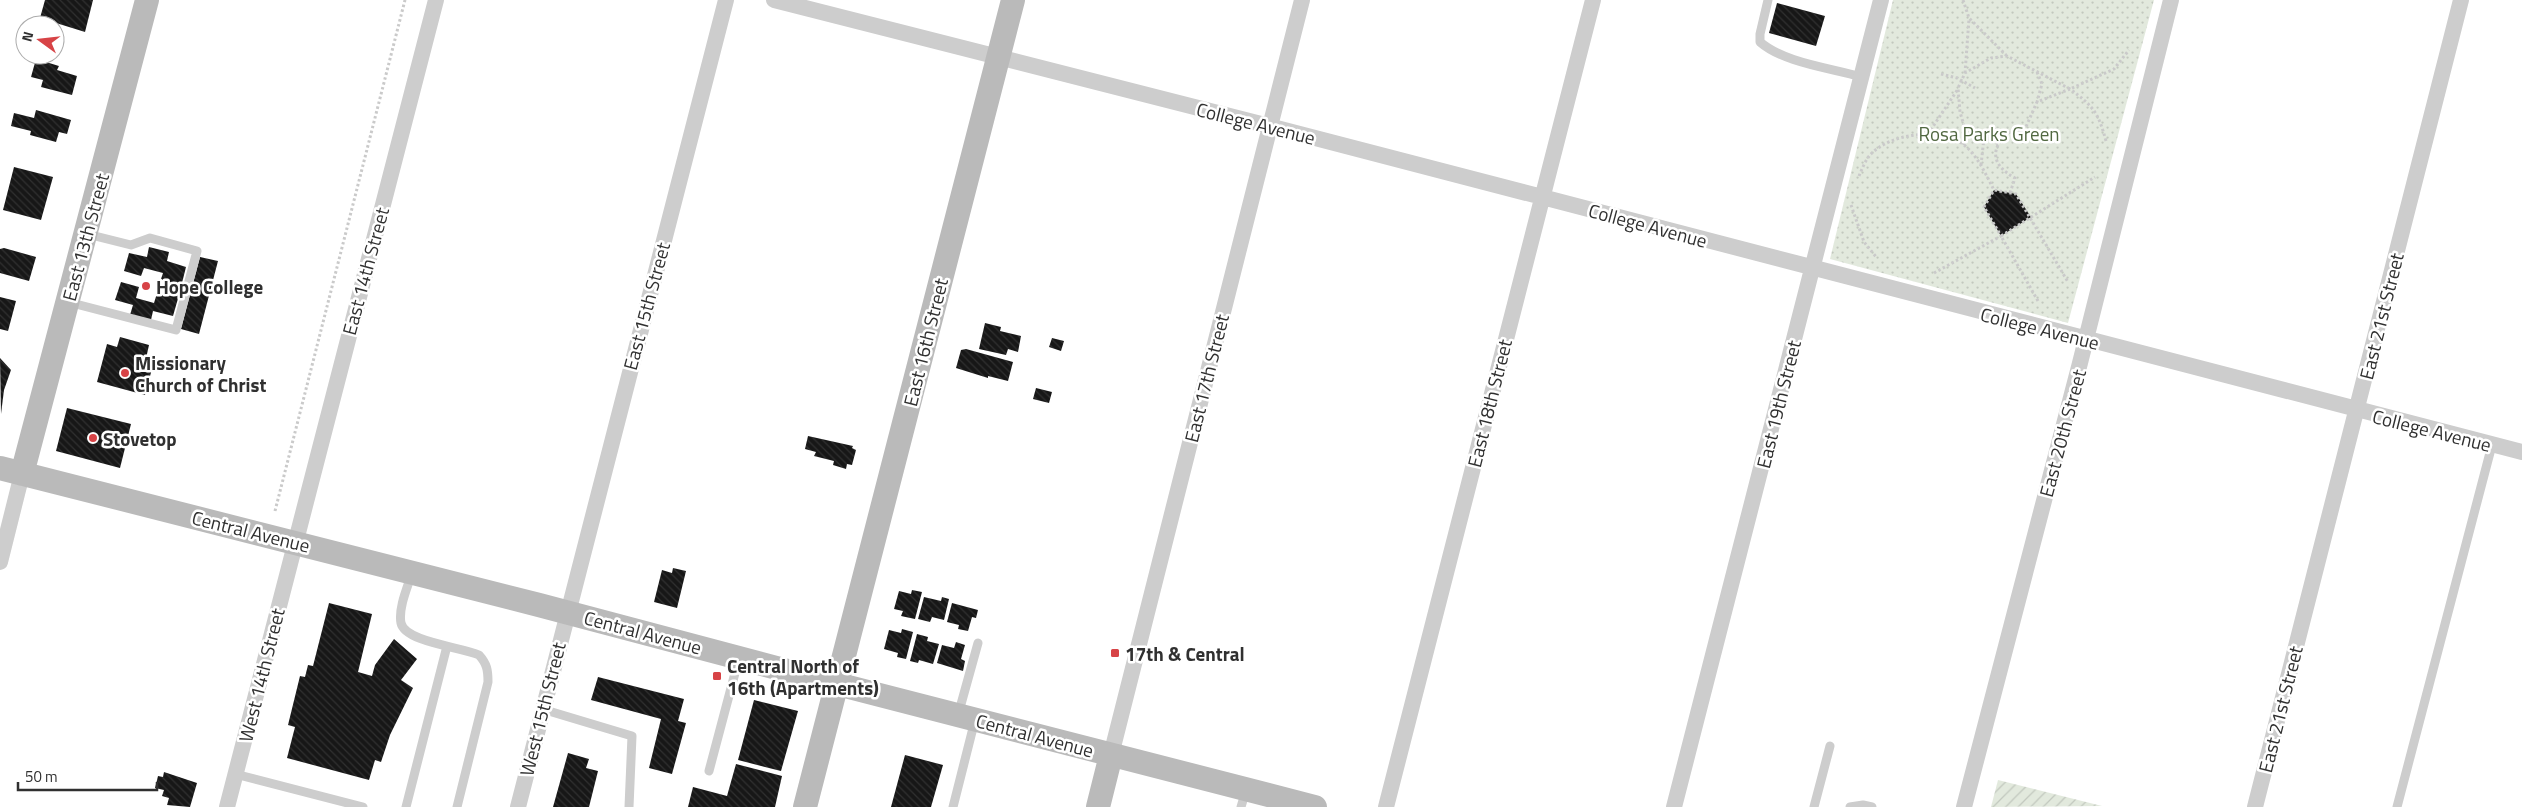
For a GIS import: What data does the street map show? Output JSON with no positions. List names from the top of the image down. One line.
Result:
{"streets":{"street":["College Avenue","East 13th Street","East 14th Street","East 15th Street","East 21st Street","East 16th Street","East 17th Street","East 18th Street","East 19th Street","East 20th Street","Central Avenue","West 14th Street","West 15th Street"]},"crossings":[["College Avenue","East 21st Street"],["College Avenue","East 16th Street"],["College Avenue","East 17th Street"],["College Avenue","East 18th Street"],["College Avenue","East 19th Street"],["College Avenue","East 20th Street"],["East 13th Street","Central Avenue"],["East 14th Street","Central Avenue"],["East 14th Street","West 14th Street"],["East 15th Street","Central Avenue"],["East 15th Street","West 15th Street"],["East 16th Street","Central Avenue"],["East 17th Street","Central Avenue"],["Central Avenue","West 14th Street"],["Central Avenue","West 15th Street"]],"parks":["Rosa Parks Green"],"places":{"other":["Hope College","Missionary Church of Christ","Stovetop"],"transit":["17th & Central","Central North of 16th (Apartments)"]},"scale_bar":"50 m","north":"left"}
